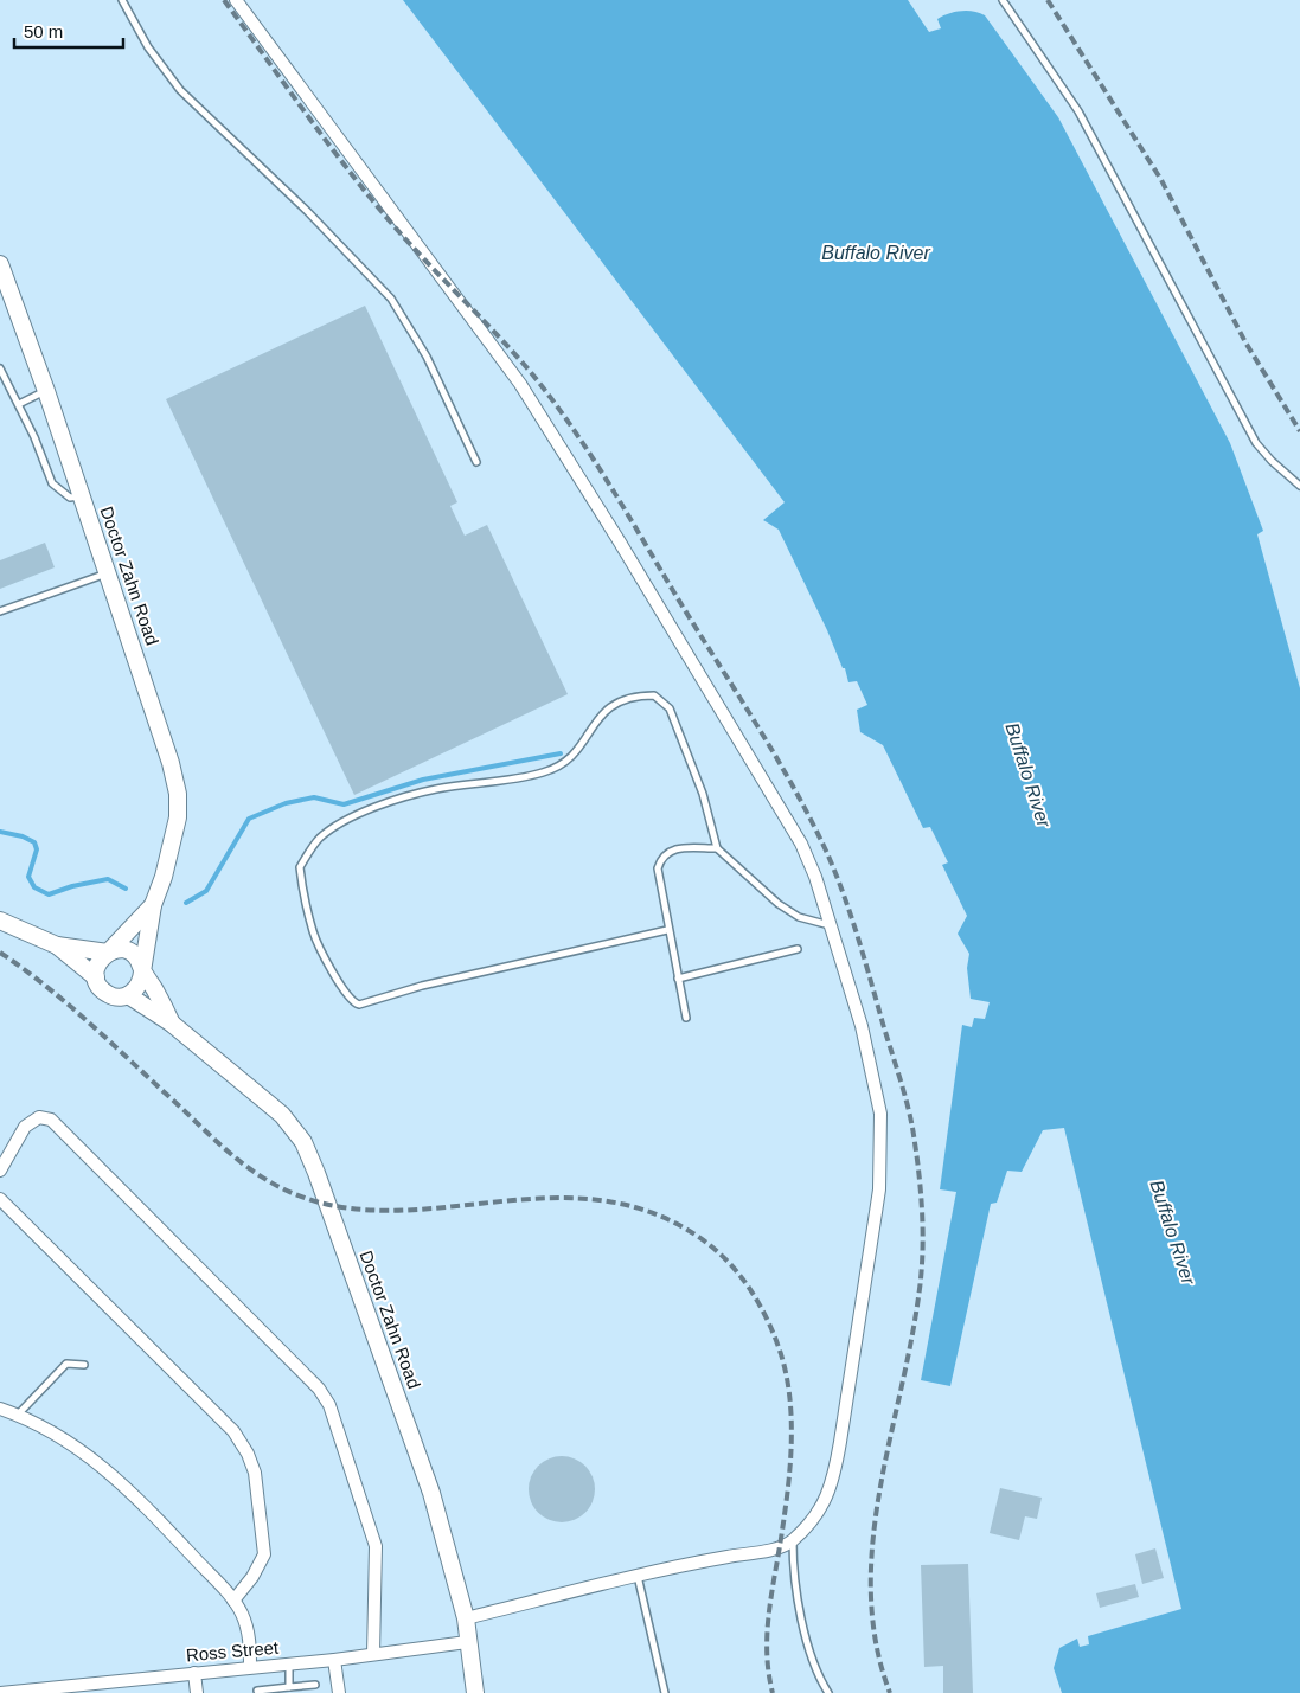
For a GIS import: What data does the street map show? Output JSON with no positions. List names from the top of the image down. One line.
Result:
{"streets":{"street":["Doctor Zahn Road","Ross Street"]},"crossings":[["Doctor Zahn Road","Ross Street"]],"water":["Buffalo River"],"scale_bar":"50 m"}
